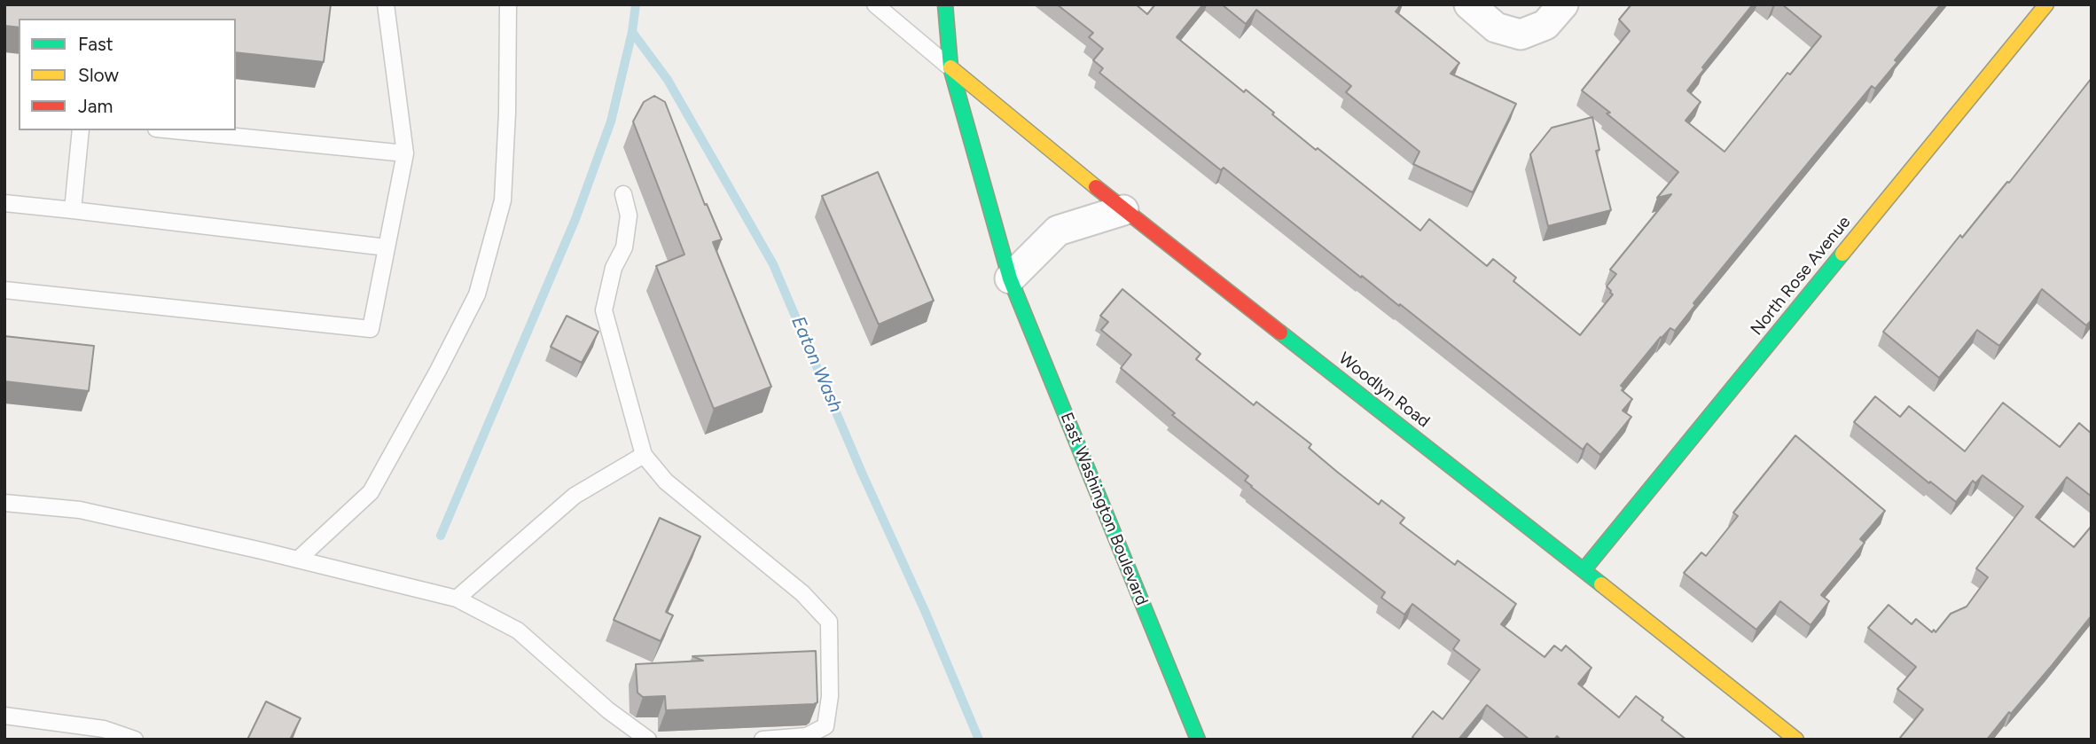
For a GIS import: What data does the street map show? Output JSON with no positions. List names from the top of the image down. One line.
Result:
{"streets":{"street":["North Rose Avenue","Woodlyn Road","East Washington Boulevard"]},"crossings":[["North Rose Avenue","Woodlyn Road"],["Woodlyn Road","East Washington Boulevard"]],"water":["Eaton Wash"],"legend":["Fast","Slow","Jam"]}
